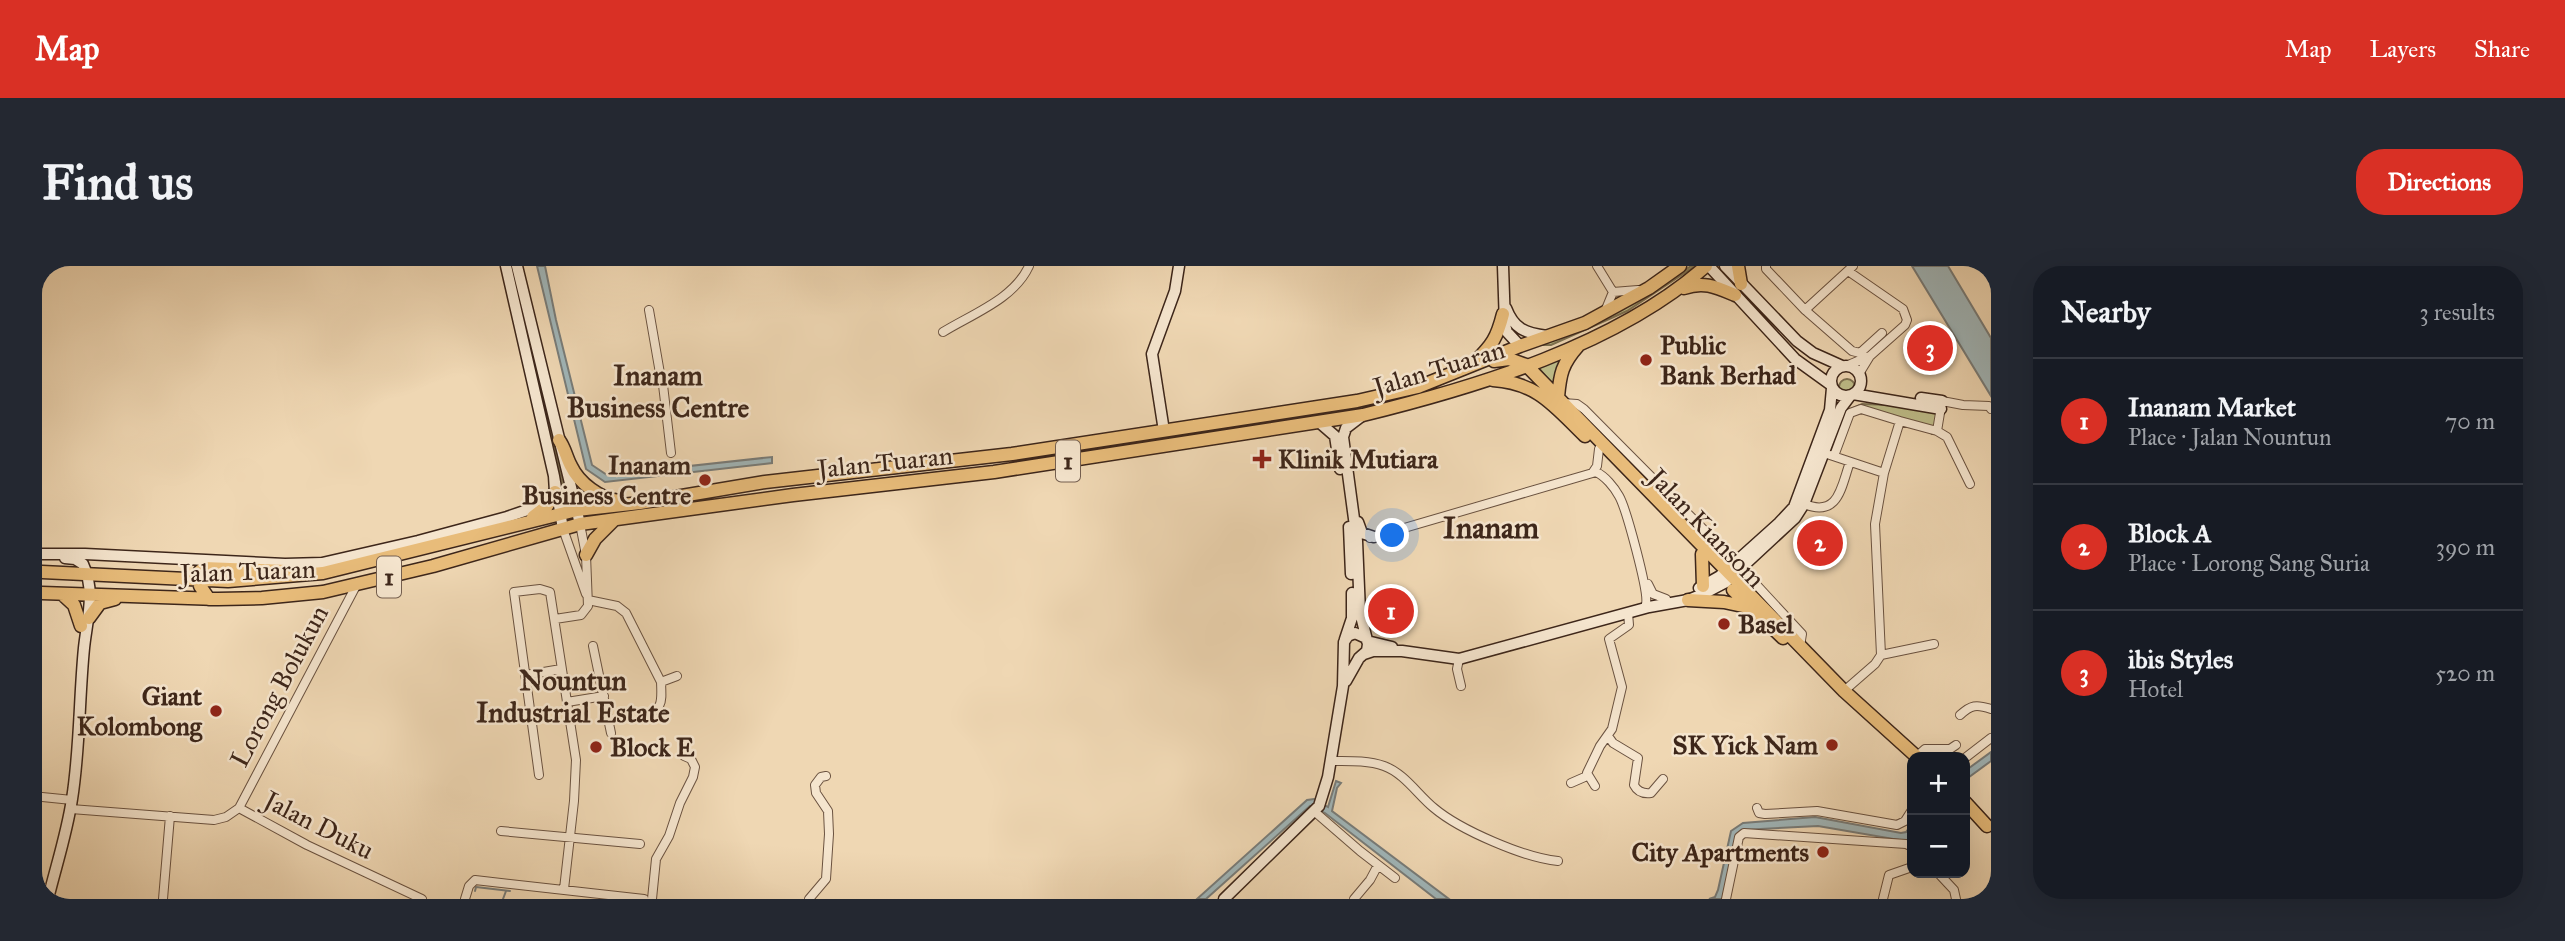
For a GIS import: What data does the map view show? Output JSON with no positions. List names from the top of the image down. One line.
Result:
{"streets":{"main road":["Jalan Tuaran","1","Jalan Kiansom"],"street":["Lorong Bolukun","Jalan Duku"]},"crossings":[["Jalan Tuaran","Jalan Kiansom"],["Jalan Tuaran","Lorong Bolukun"],["Lorong Bolukun","Jalan Duku"]],"districts":["Inanam Business Centre","Inanam","Nountun Industrial Estate"],"places":{"other":["Public Bank Berhad","Inanam Business Centre","Basel","Giant Kolombong","SK Yick Nam","Block E","City Apartments"],"health":["Klinik Mutiara"]},"page":{"header":"Map","nav":["Map","Layers","Share"],"buttons":"Directions","title":"Find us","heading":["Nearby","3 results"],"pins":["3","2","1"],"list":[{"mark":"1","name":"Inanam Market","note":"Place · Jalan Nountun","value":"70 m"},{"mark":"2","name":"Block A","note":"Place · Lorong Sang Suria","value":"390 m"},{"mark":"3","name":"ibis Styles","note":"Hotel","value":"520 m"}],"map_buttons":["+","−"]}}
